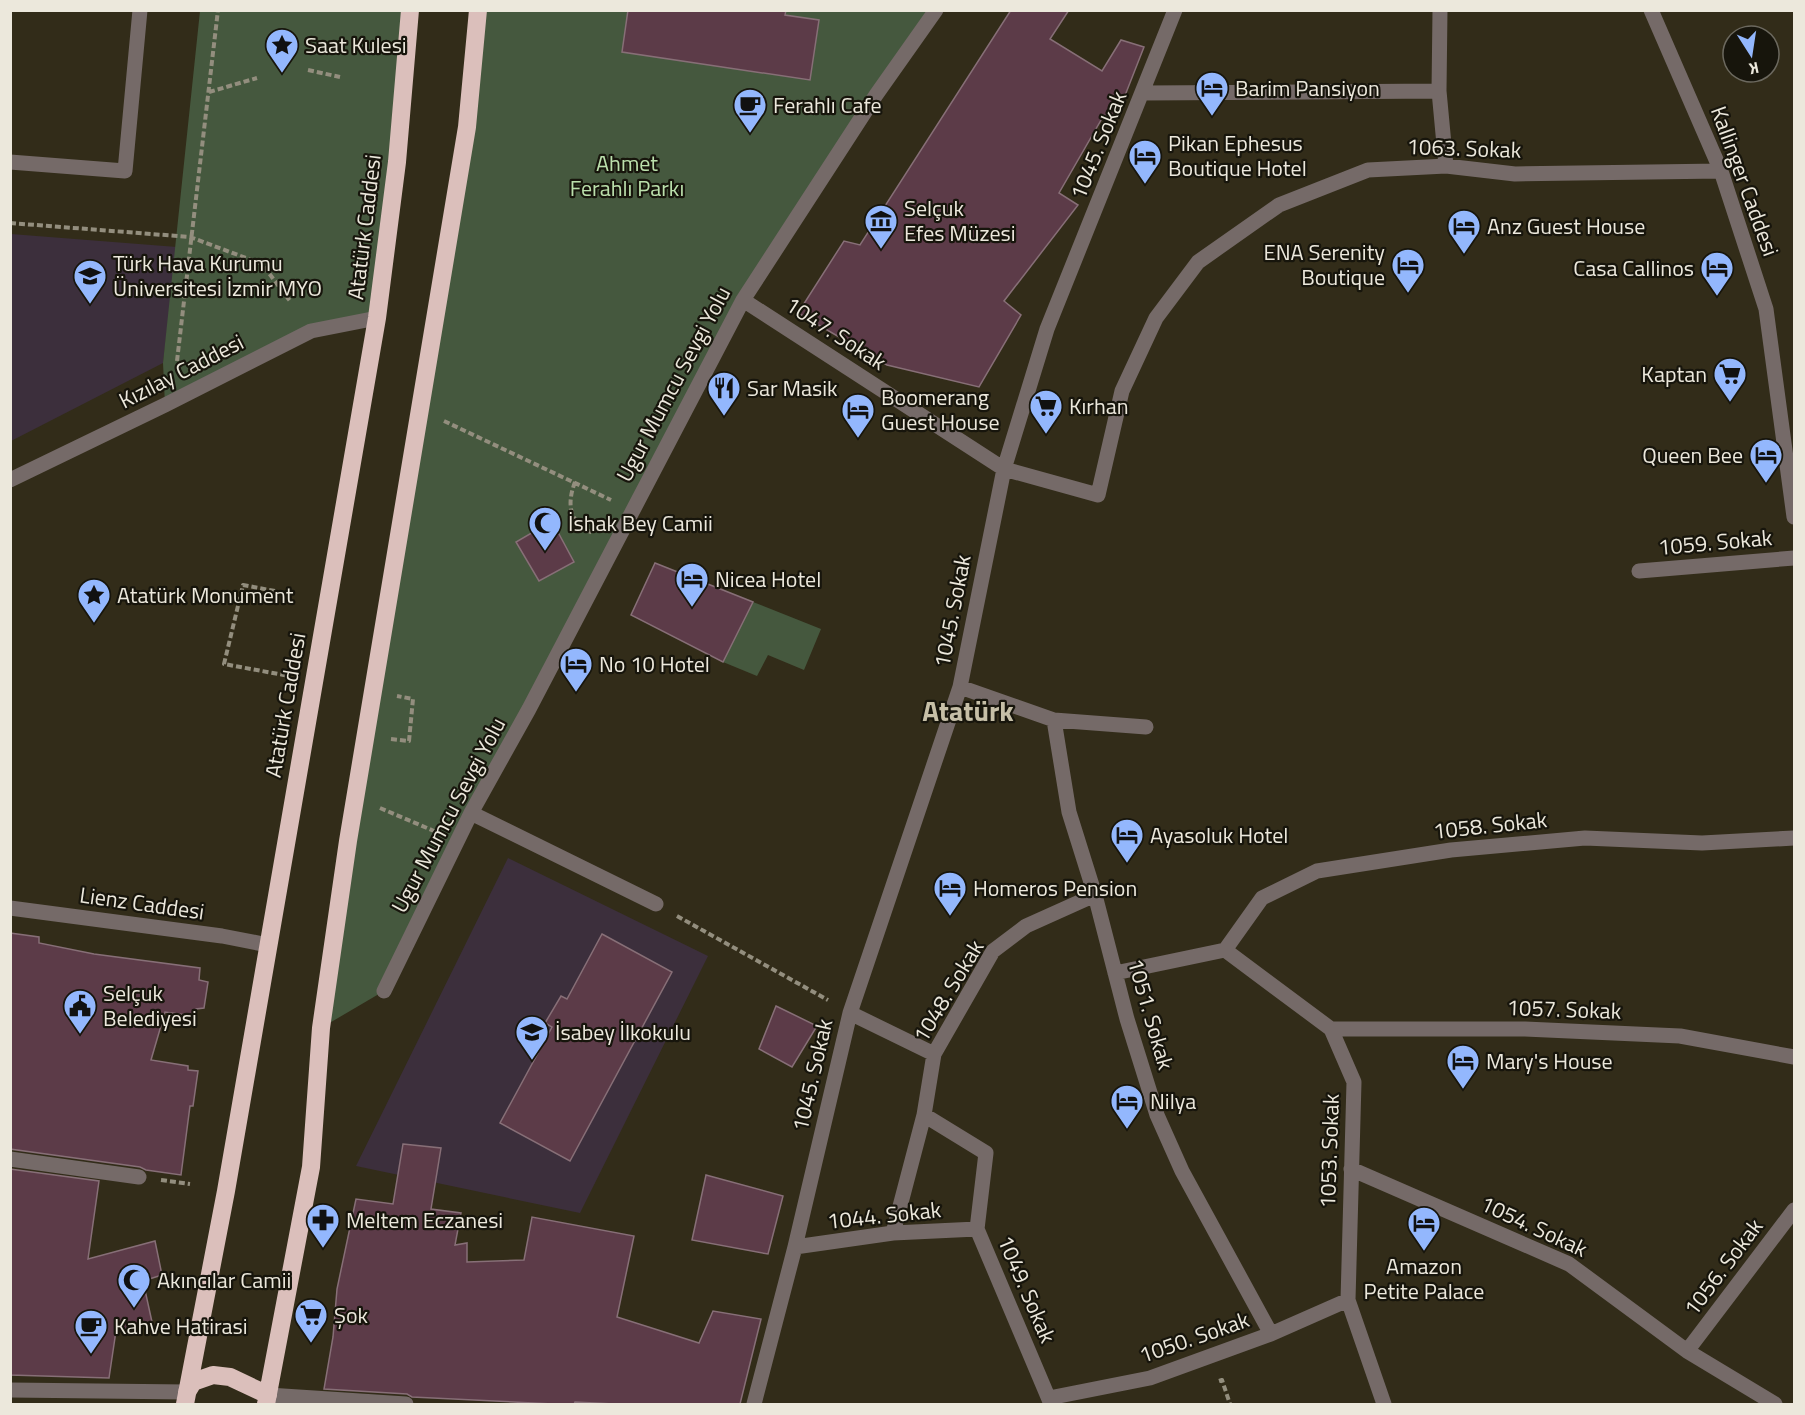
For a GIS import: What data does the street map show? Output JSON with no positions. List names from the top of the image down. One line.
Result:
{"streets":{"highway":["Atatürk Caddesi"],"street":["1045. Sokak","1063. Sokak","Kallinger Caddesi","1047. Sokak","Kızılay Caddesi","Ugur Mumcu Sevgi Yolu","1059. Sokak","1058. Sokak","Lienz Caddesi","1048. Sokak","1057. Sokak","1051. Sokak","1053. Sokak","1044. Sokak","1054. Sokak","1056. Sokak","1049. Sokak","1050. Sokak"]},"crossings":[["1045. Sokak","1047. Sokak"],["1045. Sokak","1044. Sokak"],["1063. Sokak","Kallinger Caddesi"],["1063. Sokak","1047. Sokak"],["Atatürk Caddesi","Kızılay Caddesi"],["Atatürk Caddesi","Lienz Caddesi"],["1047. Sokak","Ugur Mumcu Sevgi Yolu"],["1058. Sokak","1053. Sokak"],["1048. Sokak","1051. Sokak"],["1048. Sokak","1044. Sokak"],["1048. Sokak","1049. Sokak"],["1057. Sokak","1053. Sokak"],["1051. Sokak","1050. Sokak"],["1053. Sokak","1054. Sokak"],["1053. Sokak","1050. Sokak"],["1044. Sokak","1049. Sokak"],["1054. Sokak","1056. Sokak"],["1049. Sokak","1050. Sokak"]],"districts":["Atatürk"],"parks":["Ahmet Ferahlı Parkı"],"places":{"place":["Saat Kulesi","Atatürk Monument"],"hotel":["Barim Pansiyon","Pikan Ephesus Boutique Hotel","Anz Guest House","ENA Serenity Boutique","Casa Callinos","Boomerang Guest House","Queen Bee","Nicea Hotel","No 10 Hotel","Ayasoluk Hotel","Homeros Pension","Mary's House","Nilya","Amazon Petite Palace"],"cafe":["Ferahlı Cafe","Kahve Hatirasi"],"museum":["Selçuk Efes Müzesi"],"school or university":["Türk Hava Kurumu Üniversitesi İzmir MYO","İsabey İlkokulu"],"supermarket":["Kaptan","Kırhan","Şok"],"restaurant":["Sar Masik"],"mosque":["İshak Bey Camii","Akıncılar Camii"],"public building":["Selçuk Belediyesi"],"pharmacy":["Meltem Eczanesi"]},"north":"bottom"}
